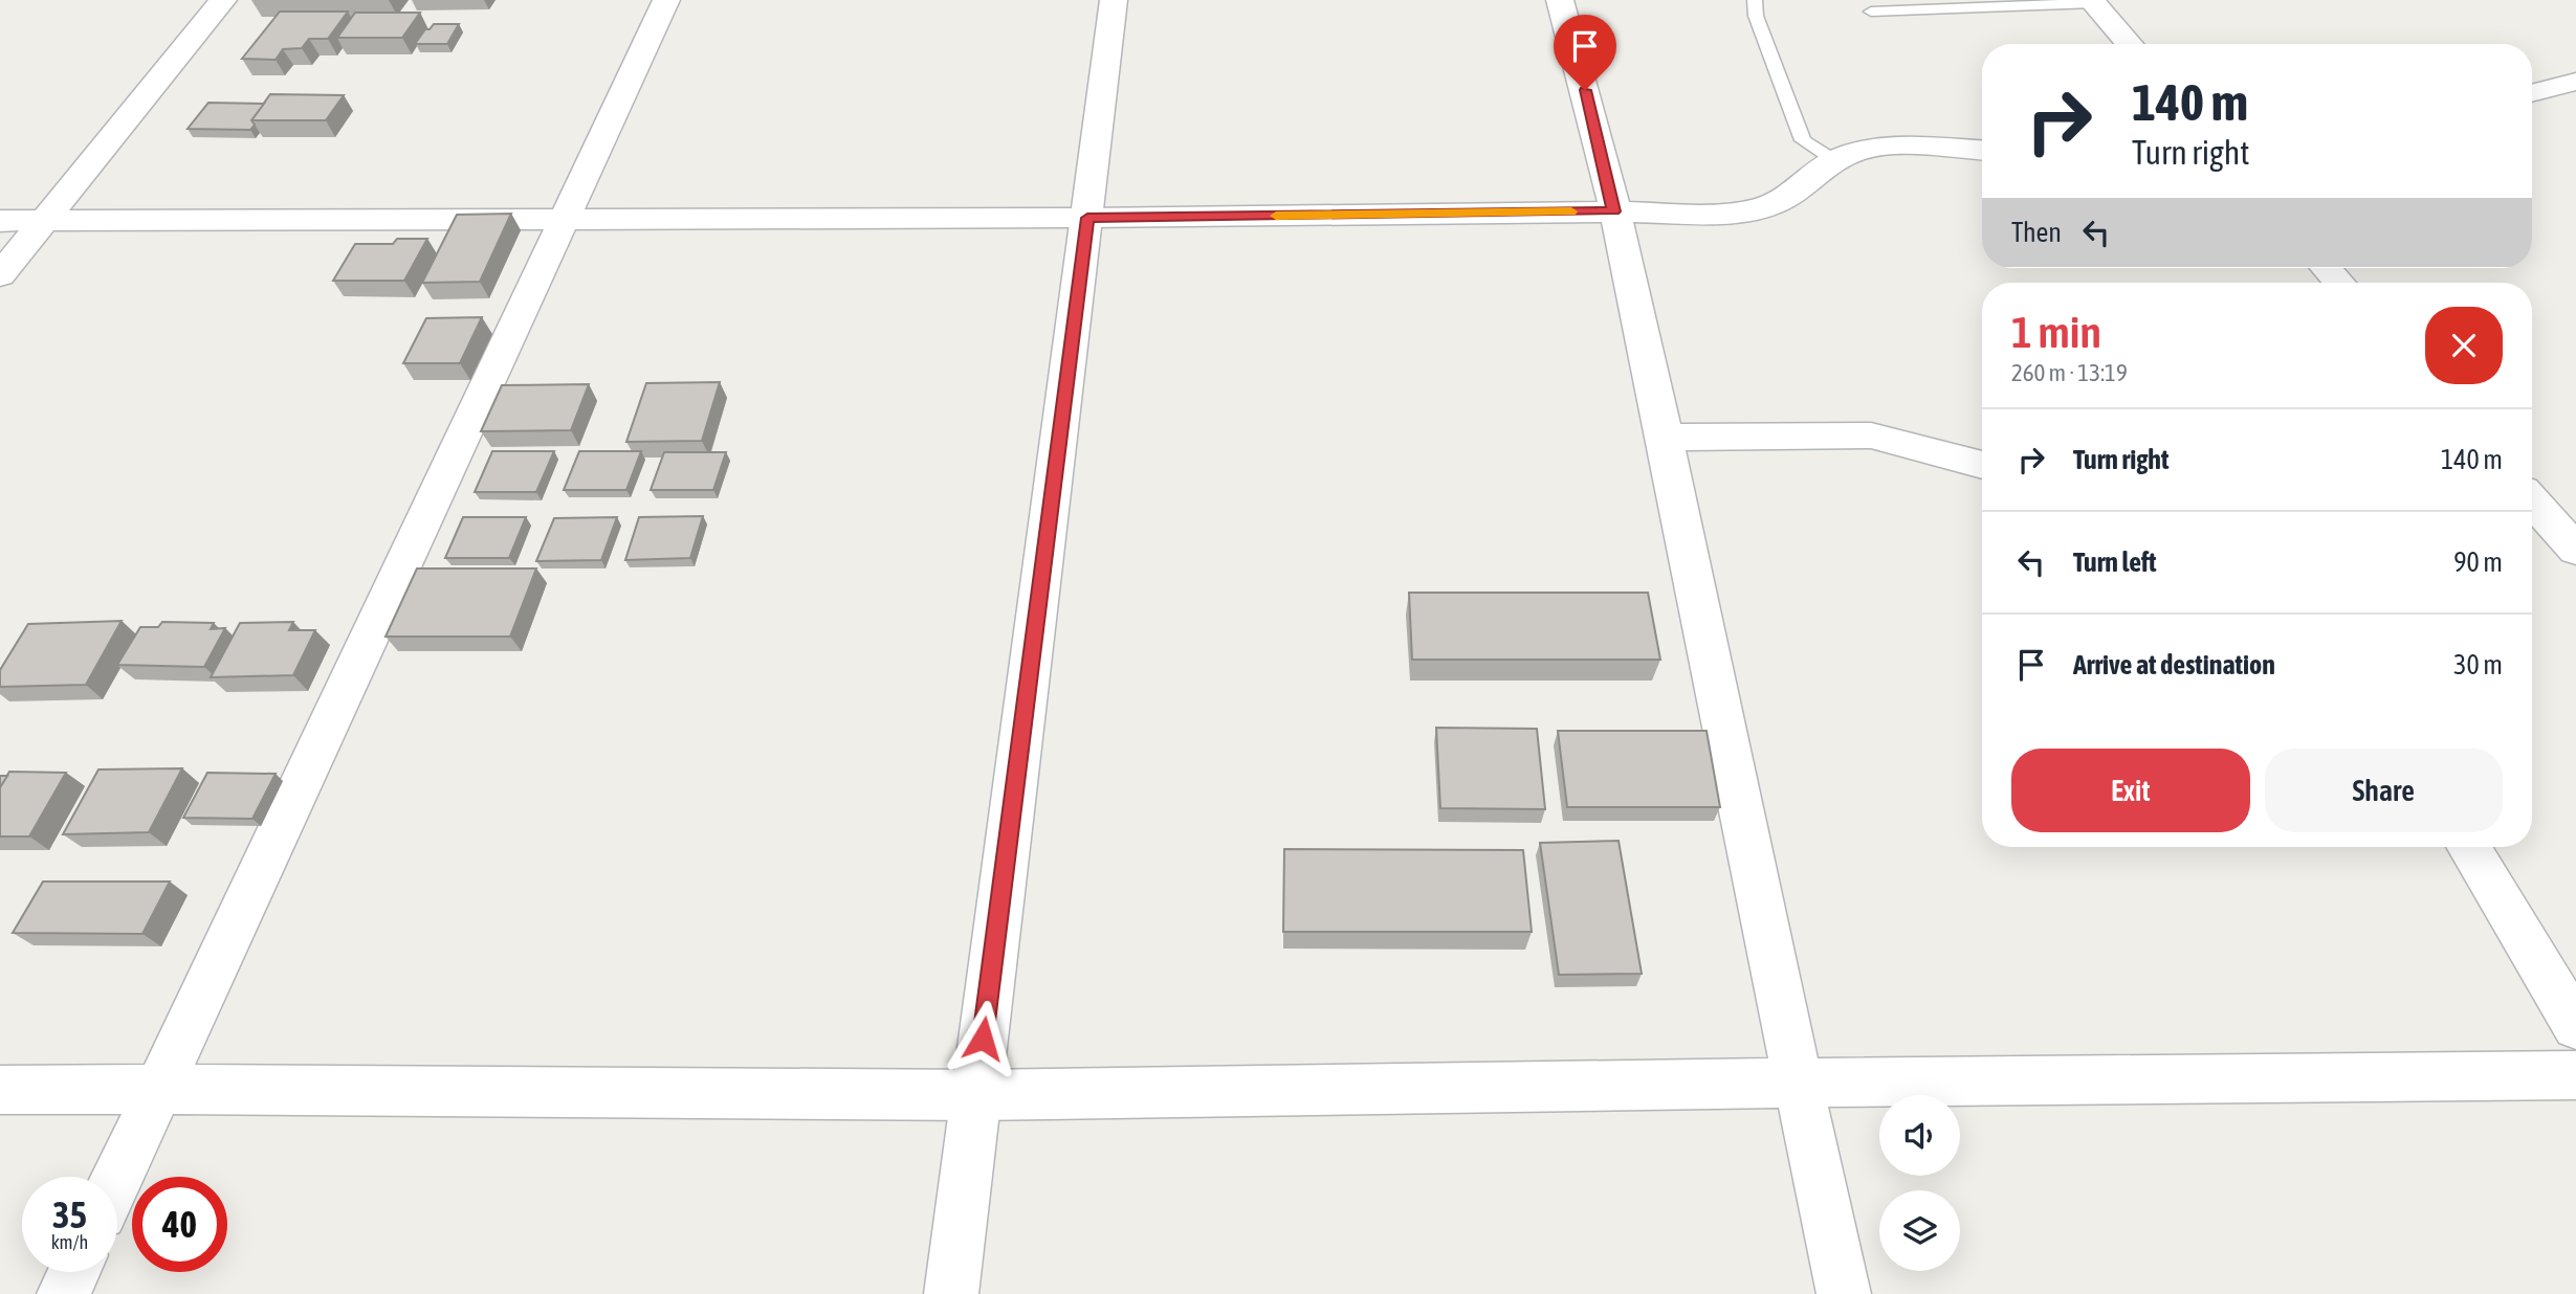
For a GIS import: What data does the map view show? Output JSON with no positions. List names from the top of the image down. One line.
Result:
{"page":{"turn":["140 m","Turn right"],"then":"Then","heading":["1 min","260 m · 13:19"],"list":[{"name":"Turn right","value":"140 m"},{"name":"Turn left","value":"90 m"},{"name":"Arrive at destination","value":"30 m"}],"buttons":["Exit","Share"],"speed":"35 km/h","limit":"40"}}
